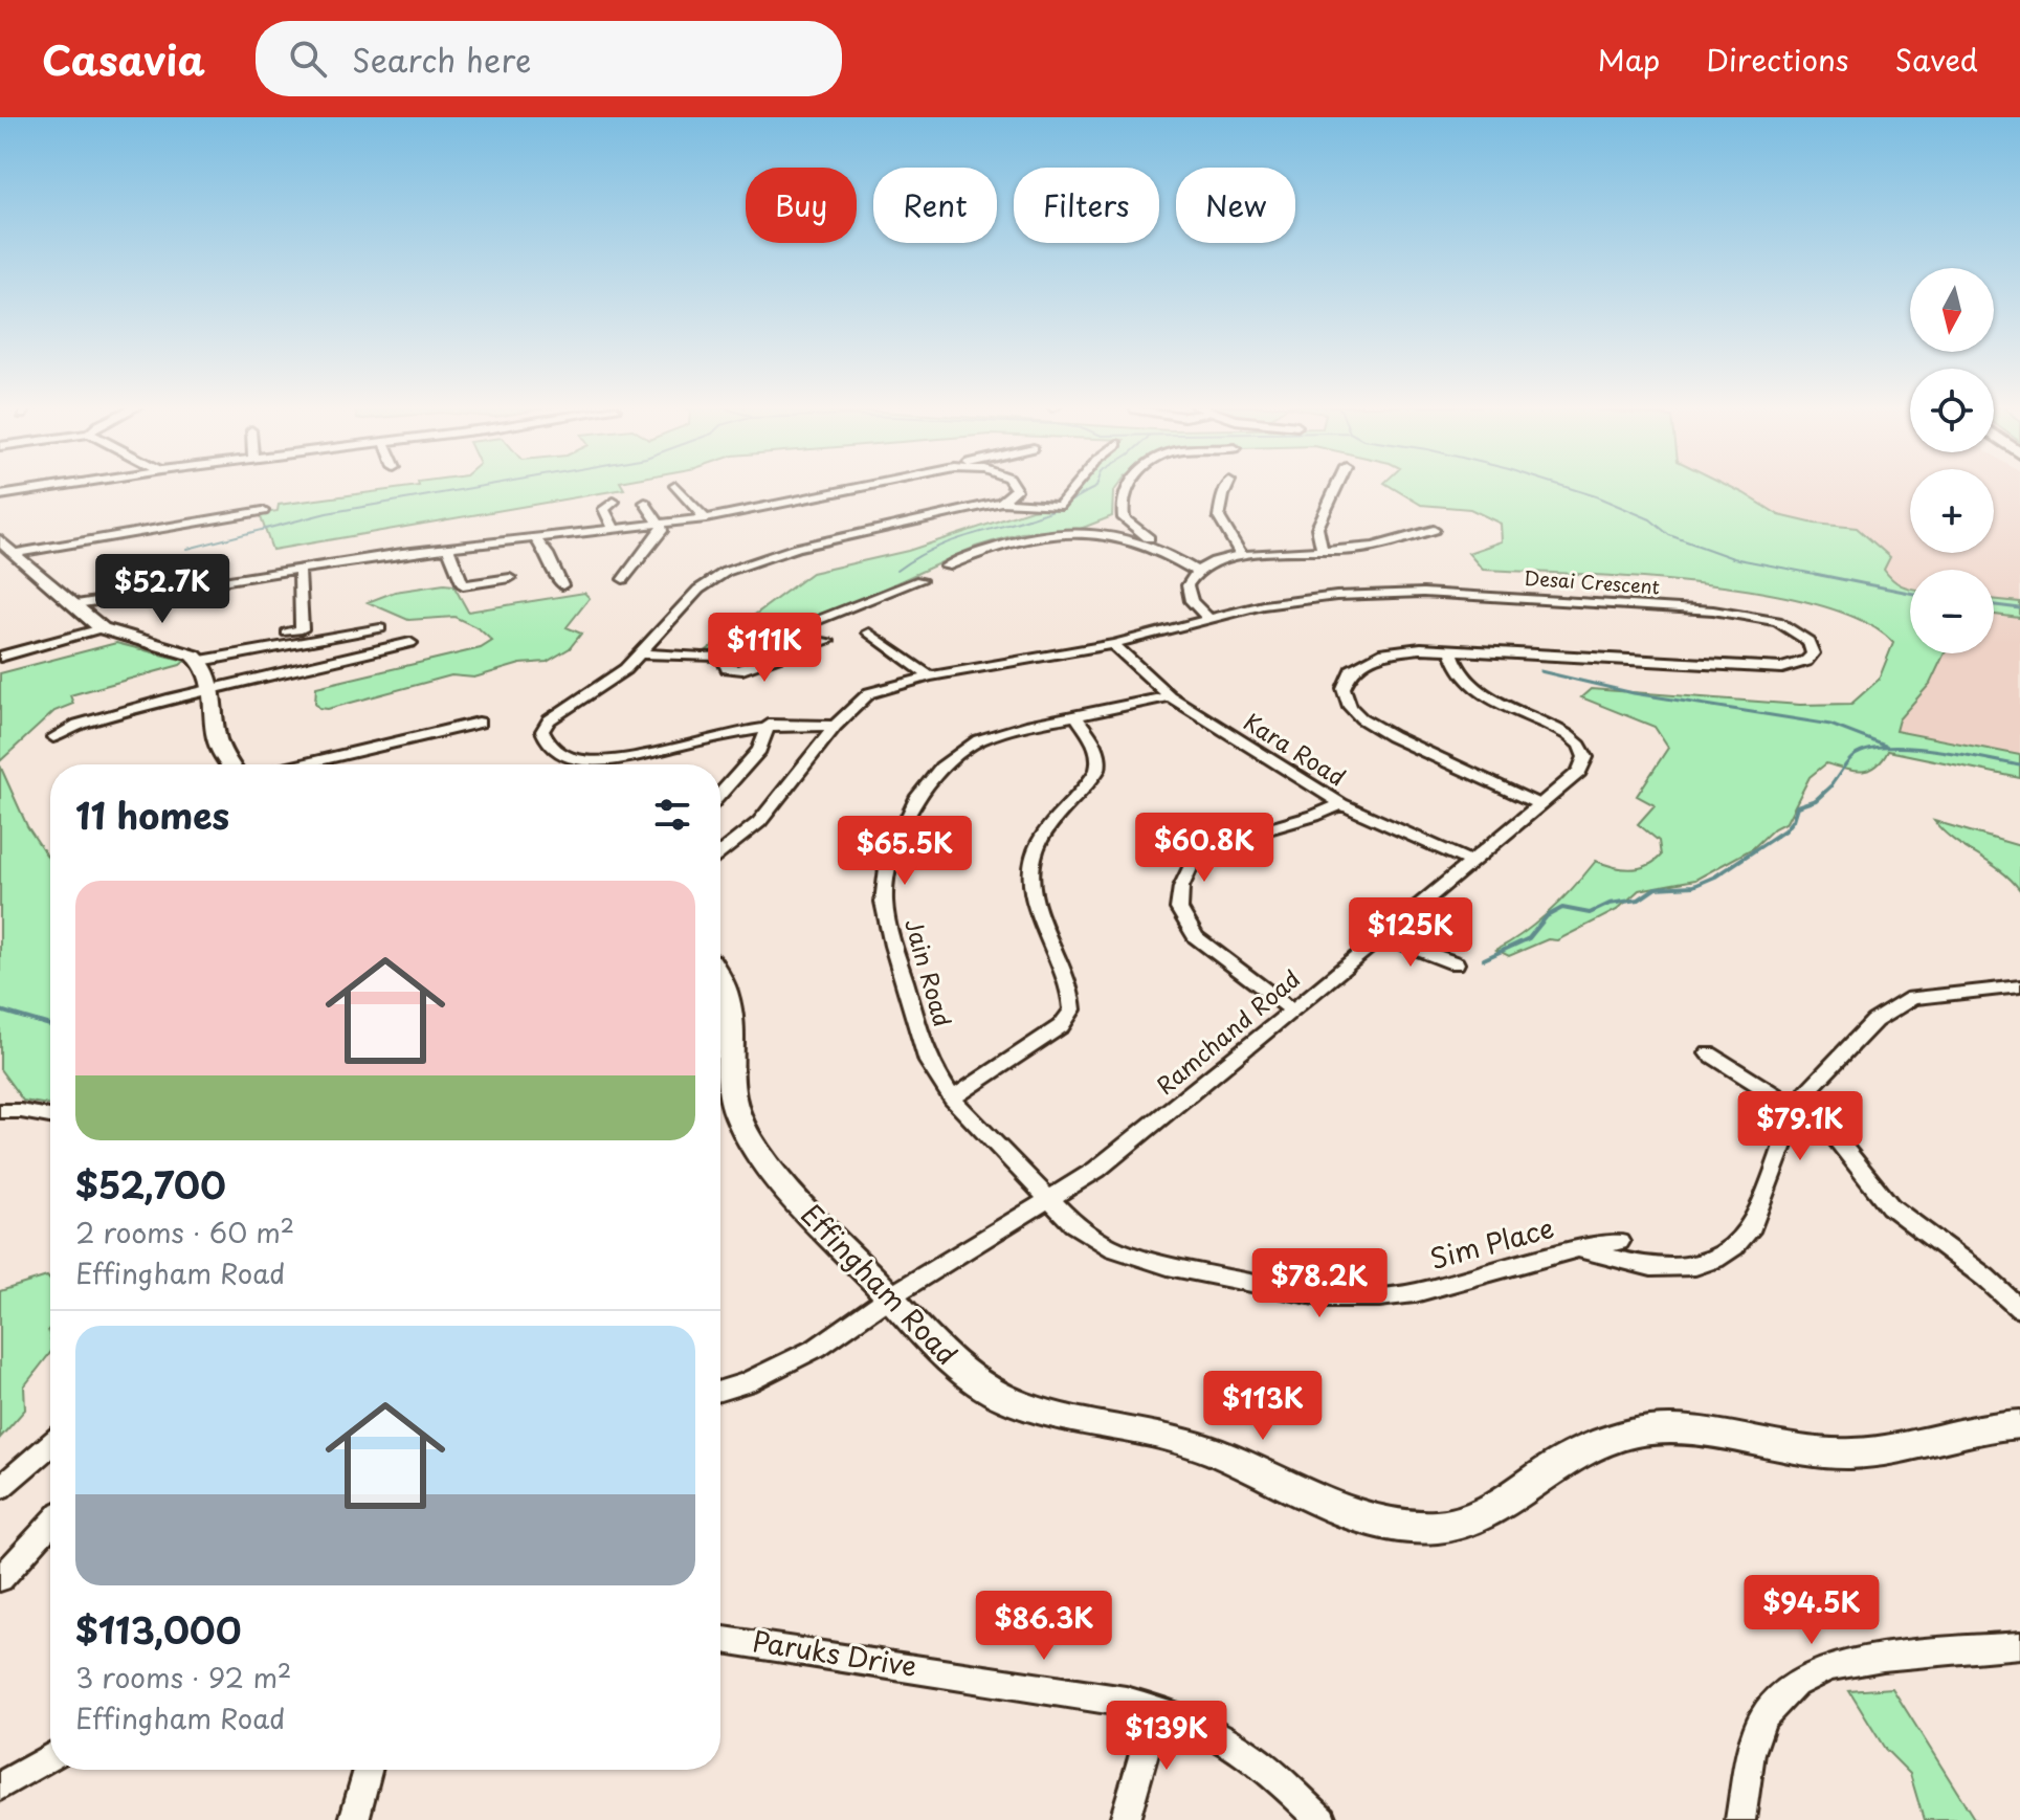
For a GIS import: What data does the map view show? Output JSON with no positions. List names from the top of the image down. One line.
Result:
{"streets":{"street":["Desai Crescent","Kara Road","Jain Road","Ramchand Road","Sim Place","Effingham Road","Paruks Drive"]},"crossings":[["Desai Crescent","Kara Road"],["Desai Crescent","Ramchand Road"],["Kara Road","Jain Road"],["Kara Road","Ramchand Road"],["Jain Road","Ramchand Road"],["Jain Road","Sim Place"],["Ramchand Road","Sim Place"],["Ramchand Road","Effingham Road"]],"north":"bottom","page":{"header":"Casavia","search":"Search here","nav":["Map","Directions","Saved"],"chip":["Buy","Rent","Filters","New"],"map_buttons":["+","−"],"price":["$52.7K","$111K","$60.8K","$65.5K","$125K","$79.1K","$78.2K","$113K","$94.5K","$86.3K","$139K"],"heading":"11 homes","list":[{"name":"$52,700","note":"2 rooms · 60 m² · Effingham Road"},{"name":"$113,000","note":"3 rooms · 92 m² · Effingham Road"}]}}
